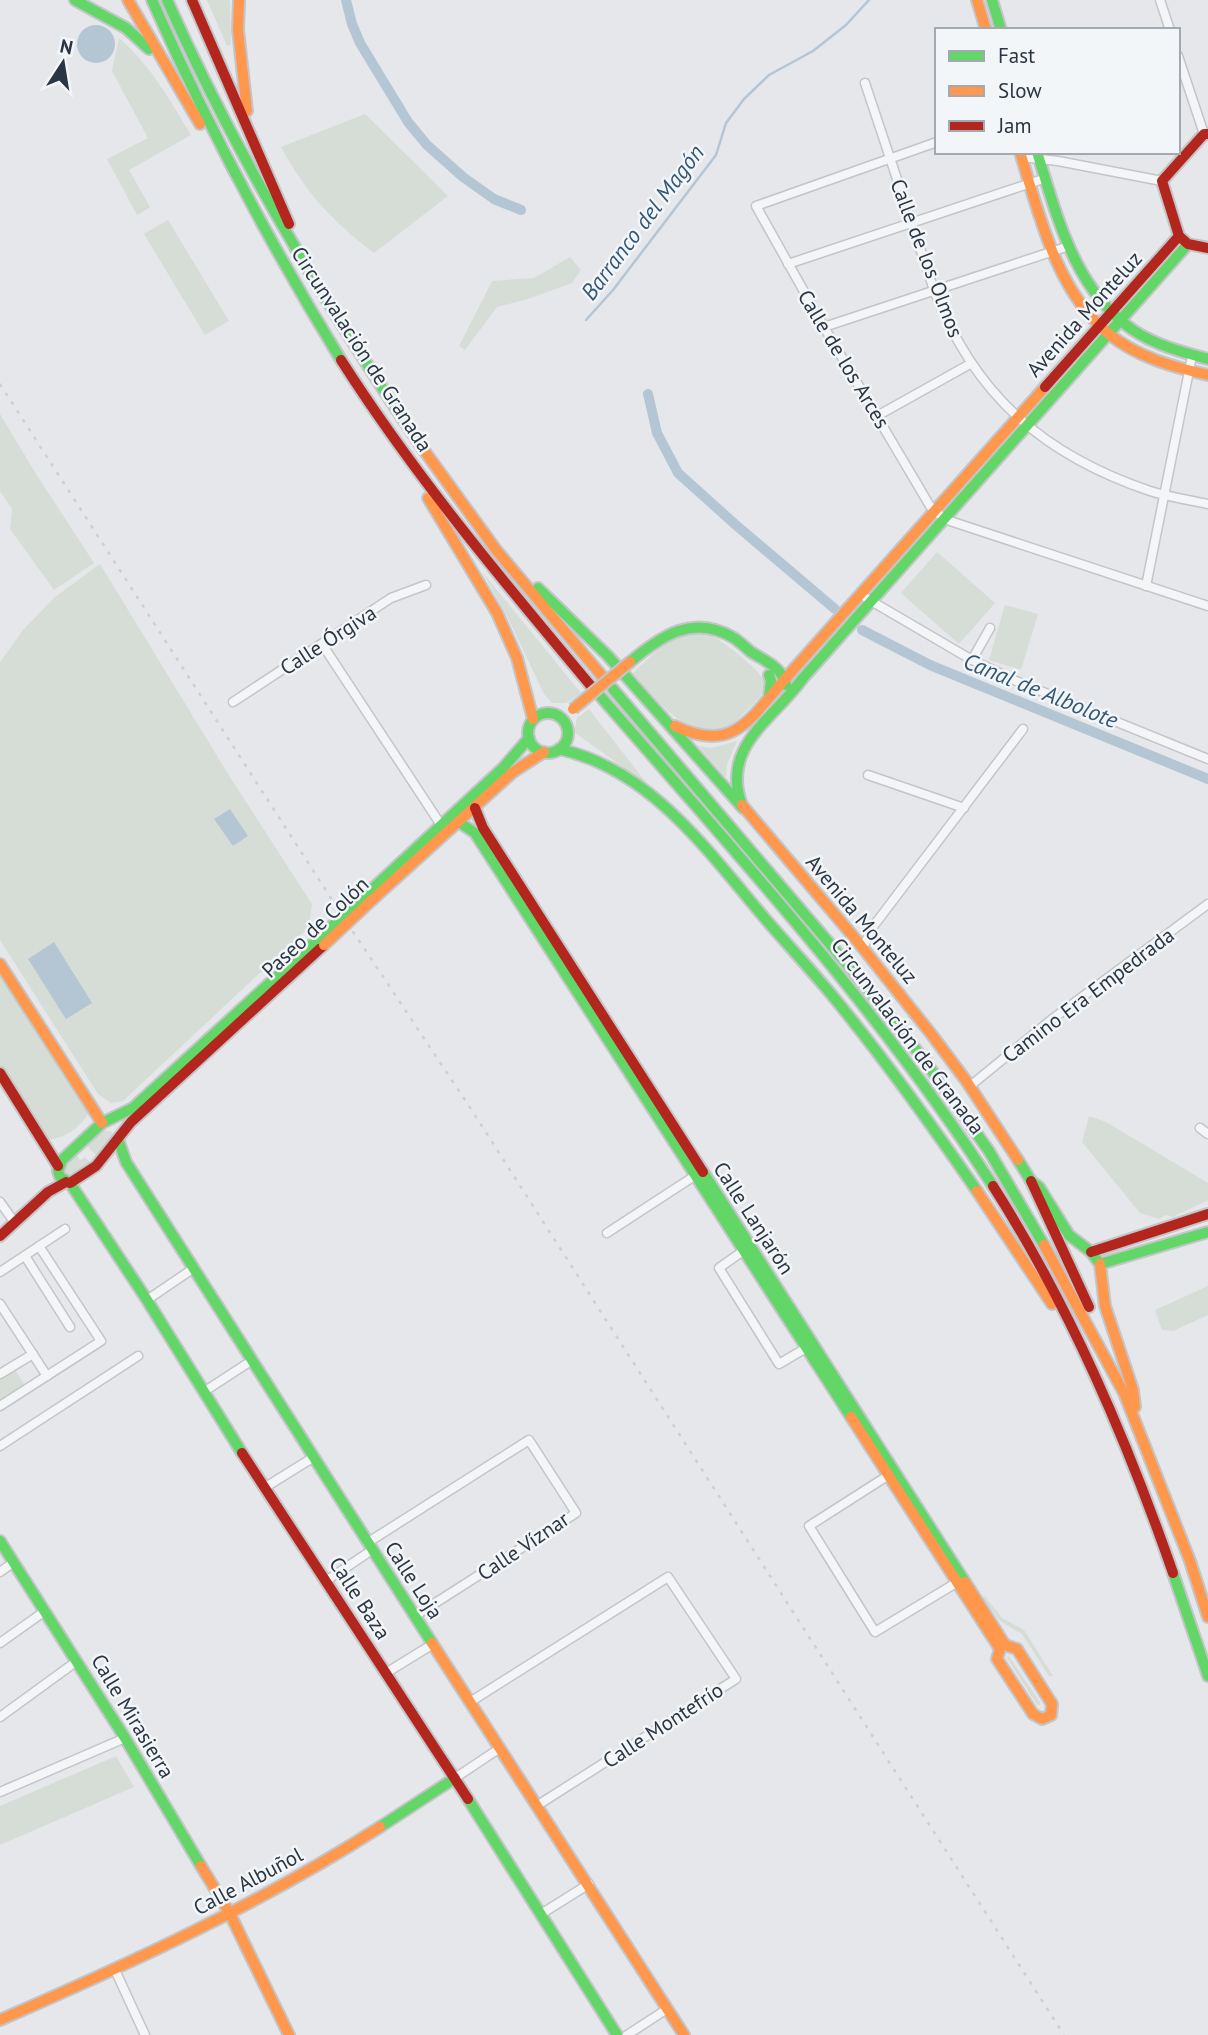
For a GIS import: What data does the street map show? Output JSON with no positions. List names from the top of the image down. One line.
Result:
{"streets":{"main road":["Avenida Monteluz","Circunvalación de Granada","Paseo de Colón","Calle Lanjarón","Calle Loja","Calle Baza","Calle Mirasierra","Calle Albuñol"],"street":["Calle de los Olmos","Calle de los Arces","Calle Órgiva","Camino Era Empedrada","Calle Víznar","Calle Montefrío"]},"crossings":[["Calle de los Olmos","Avenida Monteluz"],["Calle de los Olmos","Calle de los Arces"],["Avenida Monteluz","Calle de los Arces"],["Avenida Monteluz","Camino Era Empedrada"],["Paseo de Colón","Calle Lanjarón"],["Paseo de Colón","Calle Loja"],["Paseo de Colón","Calle Baza"],["Calle Víznar","Calle Loja"],["Calle Loja","Calle Montefrío"],["Calle Loja","Calle Albuñol"],["Calle Baza","Calle Albuñol"],["Calle Mirasierra","Calle Albuñol"]],"water":["Barranco del Magón","Canal de Albolote"],"legend":["Fast","Slow","Jam"],"north":"top"}
